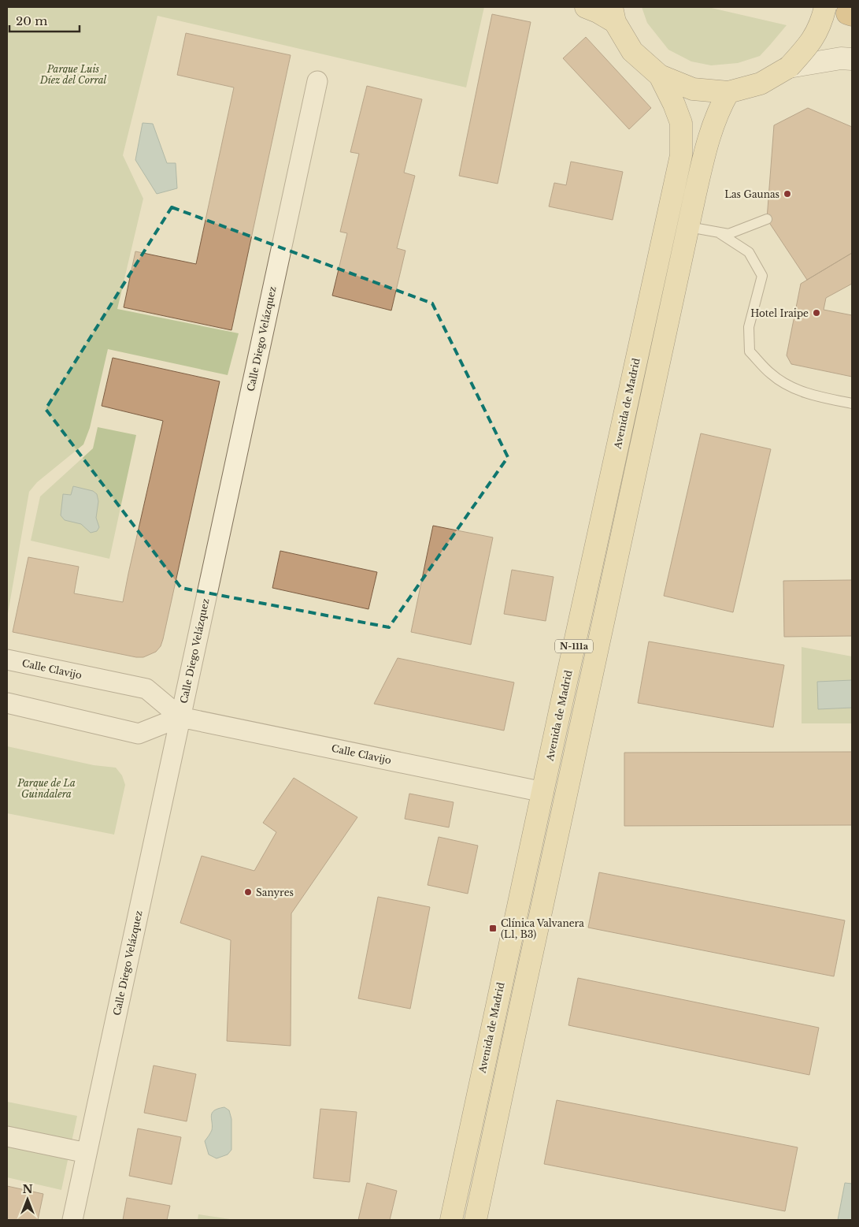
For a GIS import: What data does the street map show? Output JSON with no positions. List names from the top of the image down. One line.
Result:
{"streets":{"main road":["Avenida de Madrid","N-111a"],"street":["Calle Diego Velázquez","Calle Clavijo"]},"crossings":[["Calle Diego Velázquez","Calle Clavijo"],["Avenida de Madrid","Calle Clavijo"]],"parks":["Parque Luis Díez del Corral","Parque de La Guindalera"],"places":{"other":["Las Gaunas","Hotel Iraipe","Sanyres"],"transit":["Clínica Valvanera (L1, B3)"]},"scale_bar":"20 m","north":"top"}
